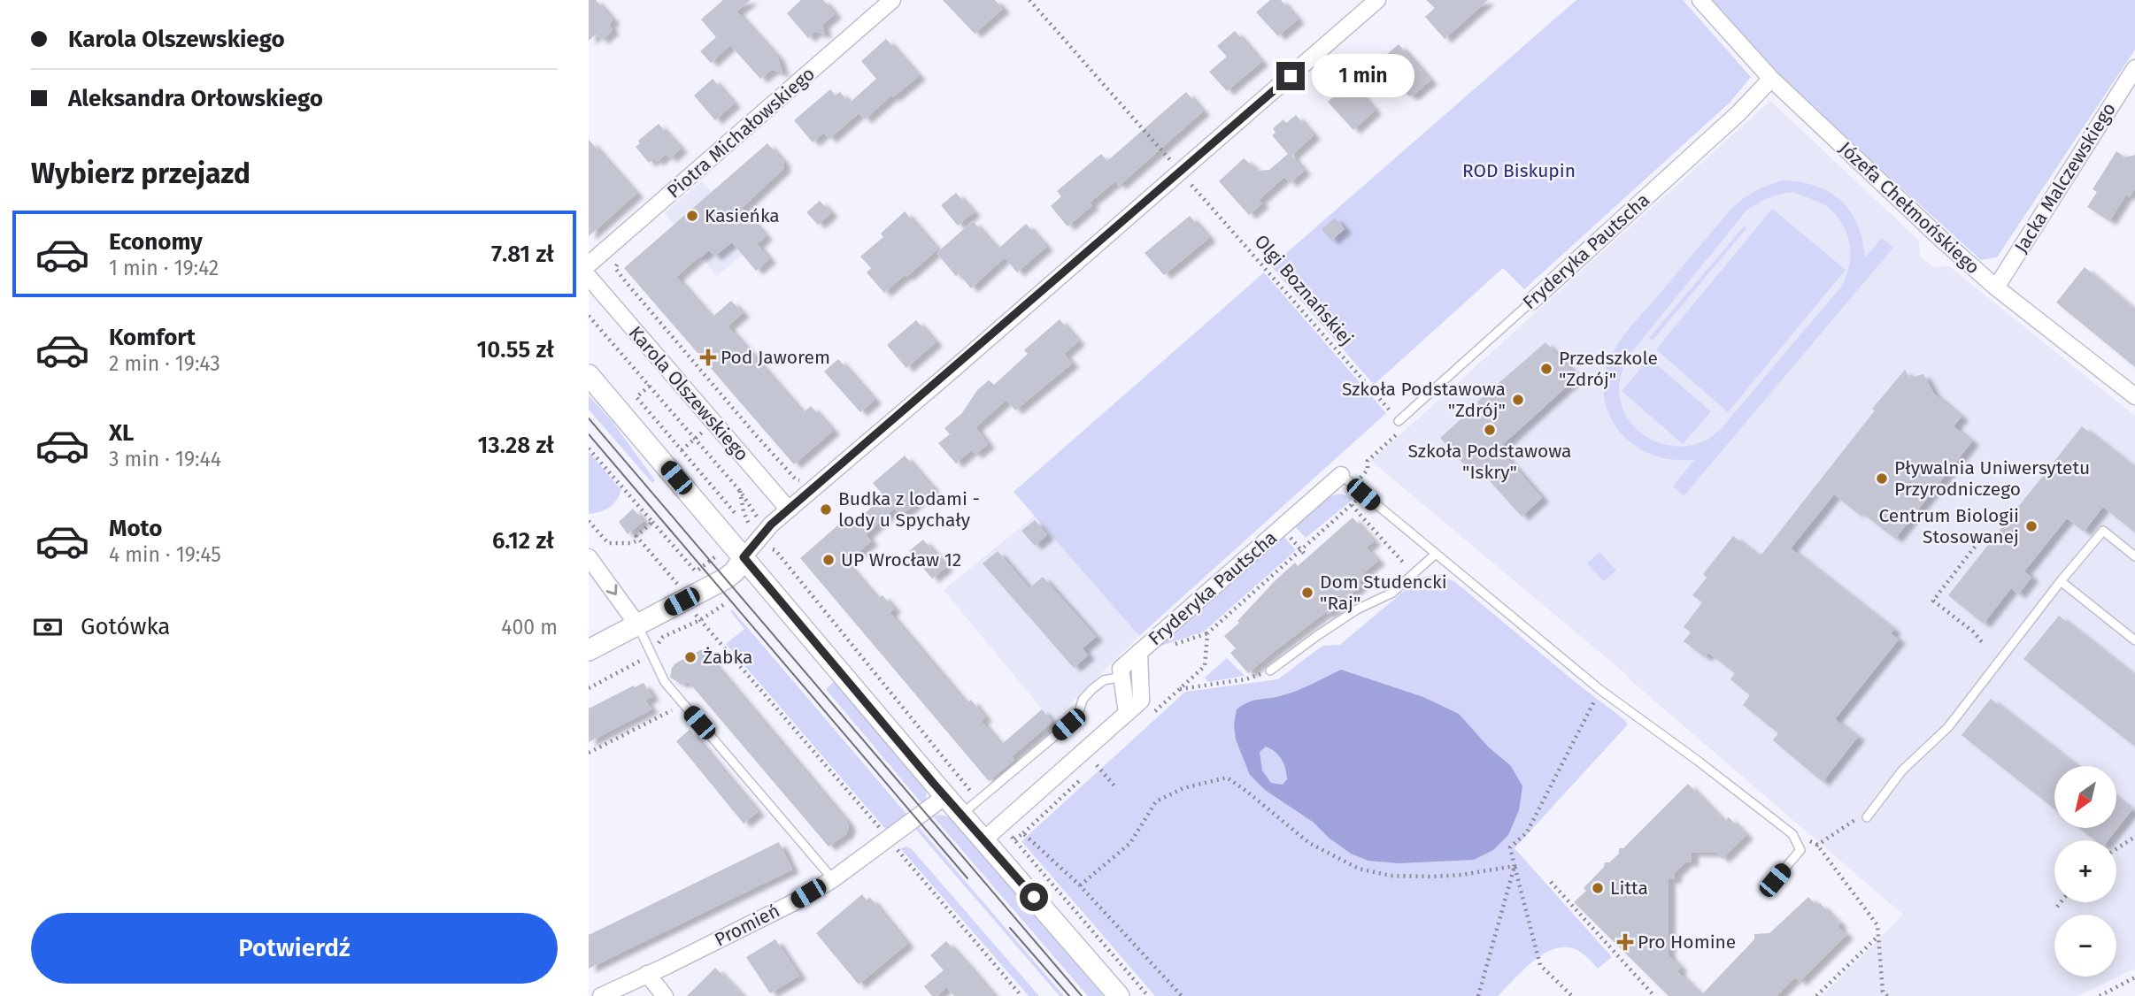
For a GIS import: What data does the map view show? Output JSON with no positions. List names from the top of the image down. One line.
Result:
{"streets":{"street":["Piotra Michałowskiego","Jacka Malczewskiego","Józefa Chełmońskiego","Fryderyka Pautscha","Karola Olszewskiego","Promień"],"path":["Olgi Boznańskiej"]},"crossings":[["Jacka Malczewskiego","Józefa Chełmońskiego"],["Józefa Chełmońskiego","Fryderyka Pautscha"],["Fryderyka Pautscha","Olgi Boznańskiej"]],"parks":["ROD Biskupin"],"places":{"other":["Kasieńka","Przedszkole \"Zdrój\"","Szkoła Podstawowa \"Zdrój\"","Szkoła Podstawowa \"Iskry\"","Pływalnia Uniwersytetu Przyrodniczego","Budka z lodami - lody u Spychały","Centrum Biologii Stosowanej","UP Wrocław 12","Dom Studencki \"Raj\"","Żabka","Litta"],"health":["Pod Jaworem","Pro Homine"]},"north":"bottom left","page":{"banner":["Karola Olszewskiego","Aleksandra Orłowskiego"],"bubble":"1 min","heading":"Wybierz przejazd","list":[{"name":"Economy","note":"1 min · 19:42","value":"7.81 zł"},{"name":"Komfort","note":"2 min · 19:43","value":"10.55 zł"},{"name":"XL","note":"3 min · 19:44","value":"13.28 zł"},{"name":"Moto","note":"4 min · 19:45","value":"6.12 zł"}],"pay":["Gotówka","400 m"],"map_buttons":["+","−"],"buttons":"Potwierdź"}}
